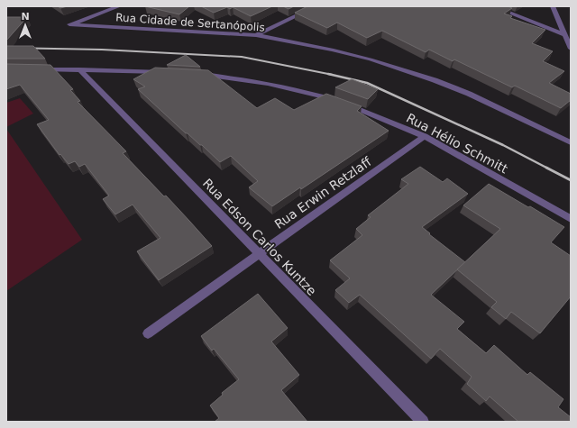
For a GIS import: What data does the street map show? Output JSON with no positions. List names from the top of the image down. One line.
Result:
{"streets":{"street":["Rua Cidade de Sertanópolis","Rua Hélio Schmitt","Rua Erwin Retzlaff","Rua Edson Carlos Kuntze"]},"crossings":[["Rua Hélio Schmitt","Rua Erwin Retzlaff"],["Rua Erwin Retzlaff","Rua Edson Carlos Kuntze"]],"north":"top"}
